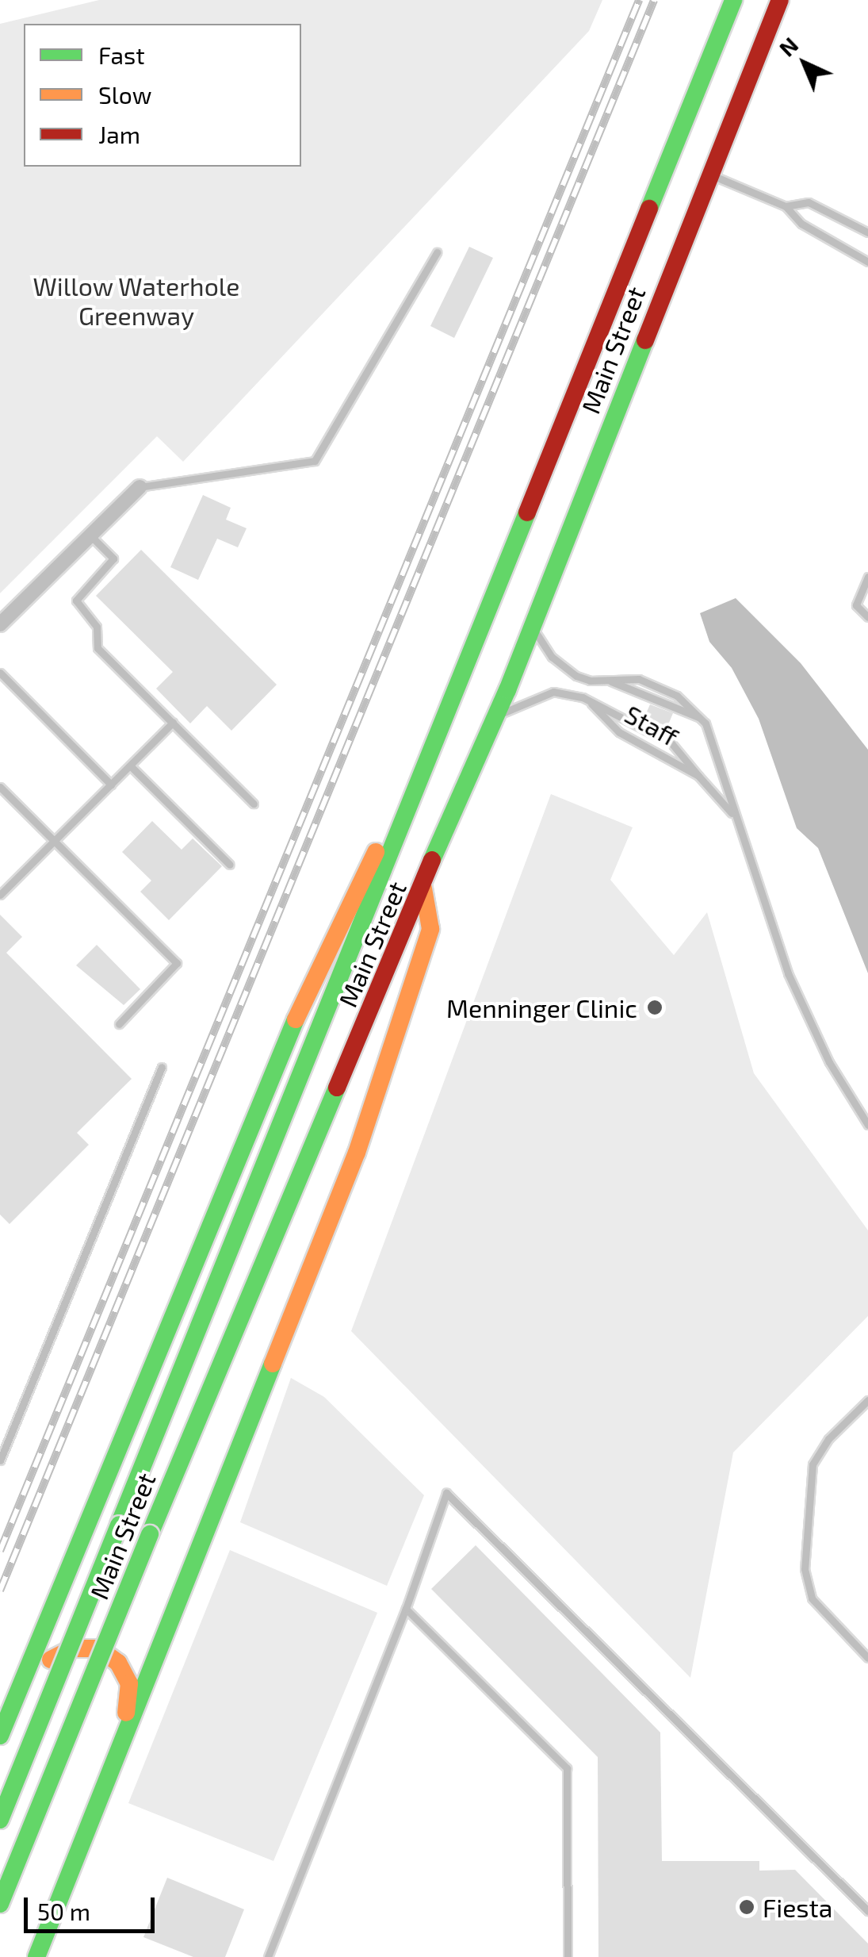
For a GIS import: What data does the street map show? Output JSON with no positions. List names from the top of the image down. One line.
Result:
{"streets":{"highway":["Main Street"],"lane":["Staff"]},"parks":["Willow Waterhole Greenway"],"places":["Menninger Clinic","Fiesta"],"legend":["Fast","Slow","Jam"],"scale_bar":"50 m","north":"top left"}
